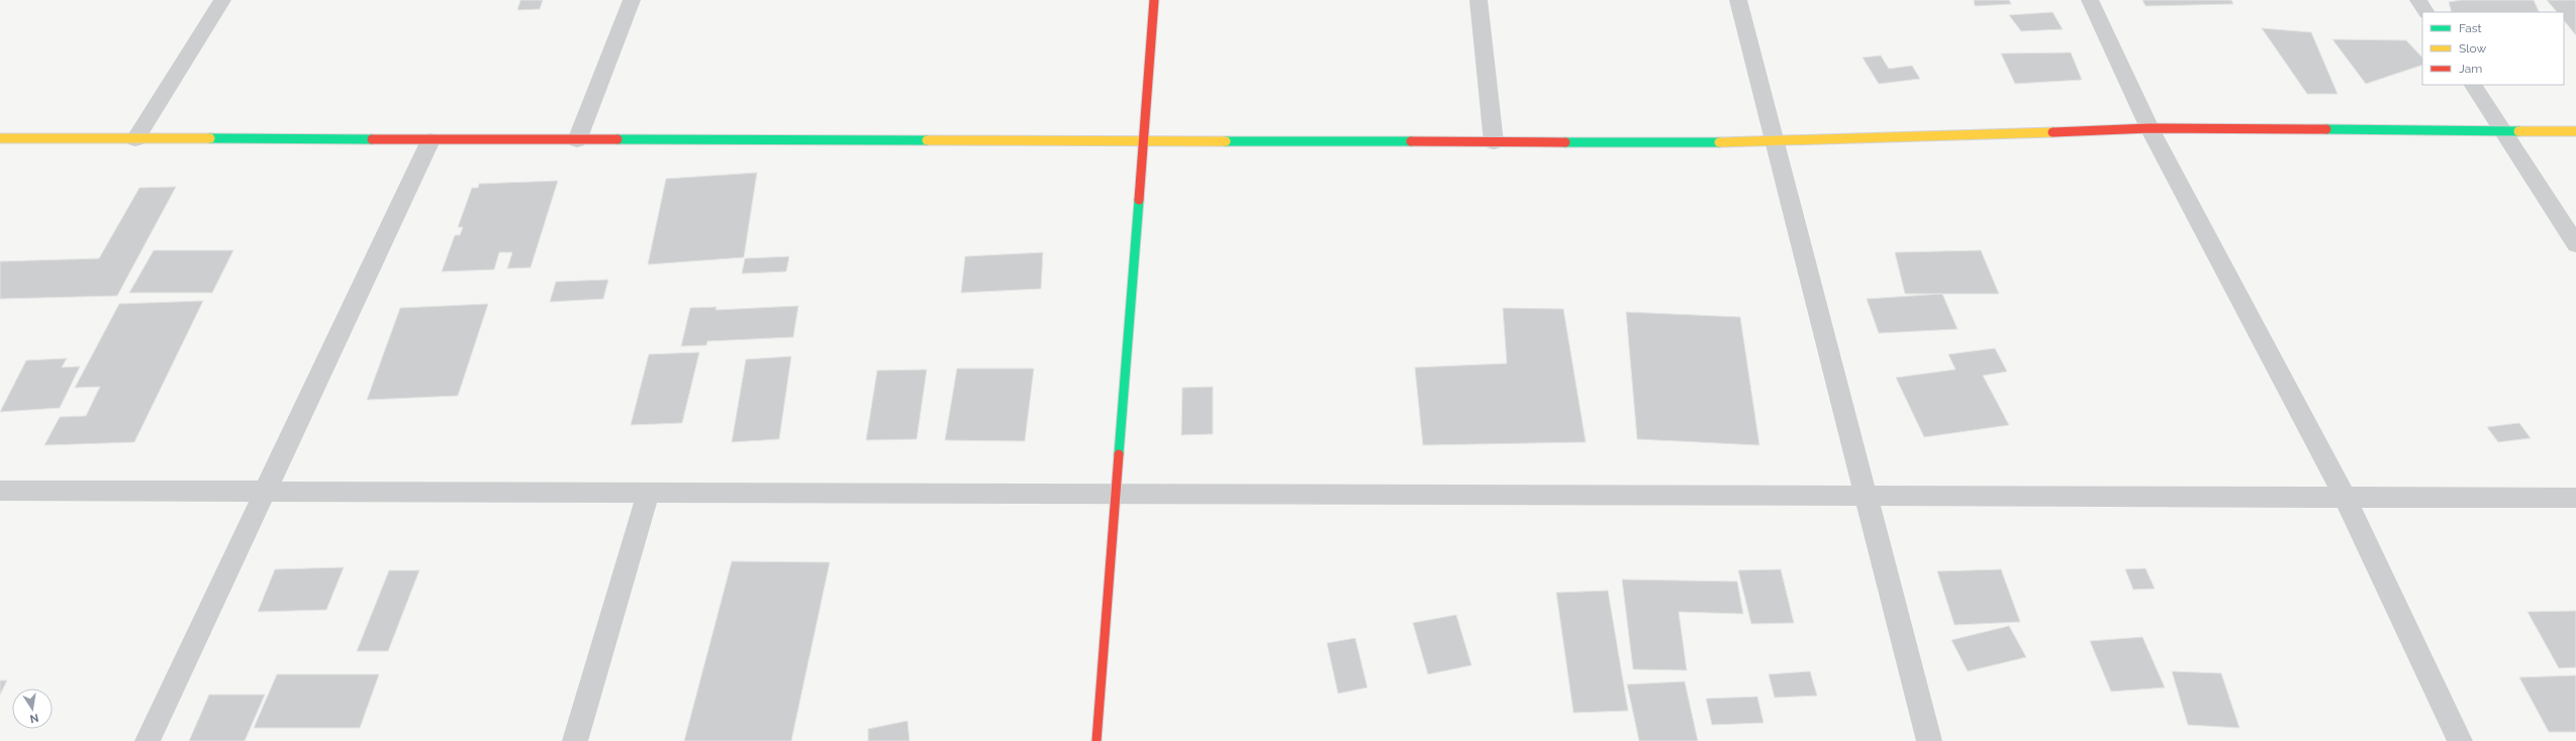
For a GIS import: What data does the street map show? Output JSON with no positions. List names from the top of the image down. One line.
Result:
{"legend":["Fast","Slow","Jam"],"north":"bottom"}
